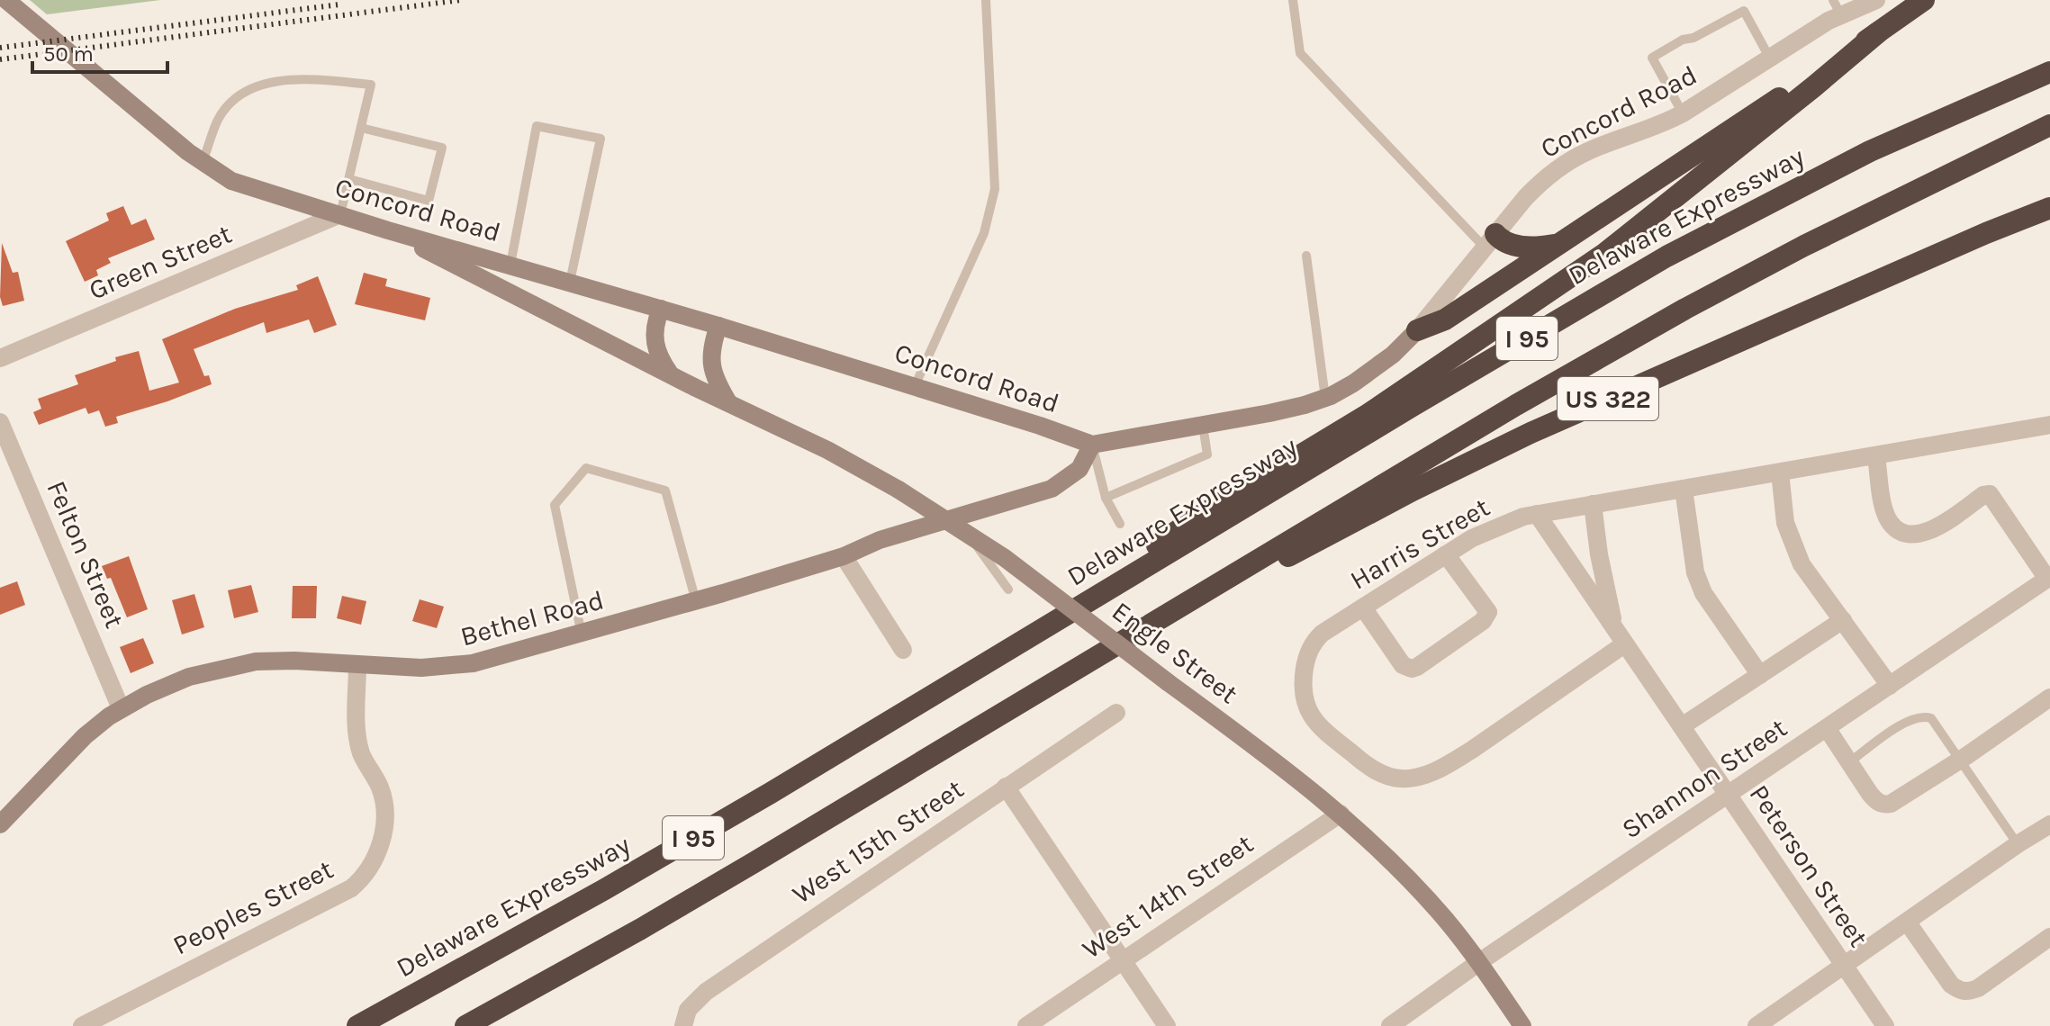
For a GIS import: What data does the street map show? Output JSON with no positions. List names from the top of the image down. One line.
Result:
{"streets":{"highway":["Delaware Expressway","I 95","US 322"],"main road":["Concord Road","Bethel Road","Engle Street"],"street":["Green Street","Harris Street","Felton Street","Shannon Street","West 15th Street","Peterson Street","West 14th Street","Peoples Street"]},"crossings":[["Concord Road","Green Street"],["Concord Road","Bethel Road"],["Concord Road","Engle Street"],["I 95","US 322"],["Harris Street","Peterson Street"],["Felton Street","Bethel Road"],["Bethel Road","Peoples Street"],["Engle Street","Shannon Street"],["Engle Street","West 14th Street"],["Shannon Street","Peterson Street"]],"scale_bar":"50 m"}
